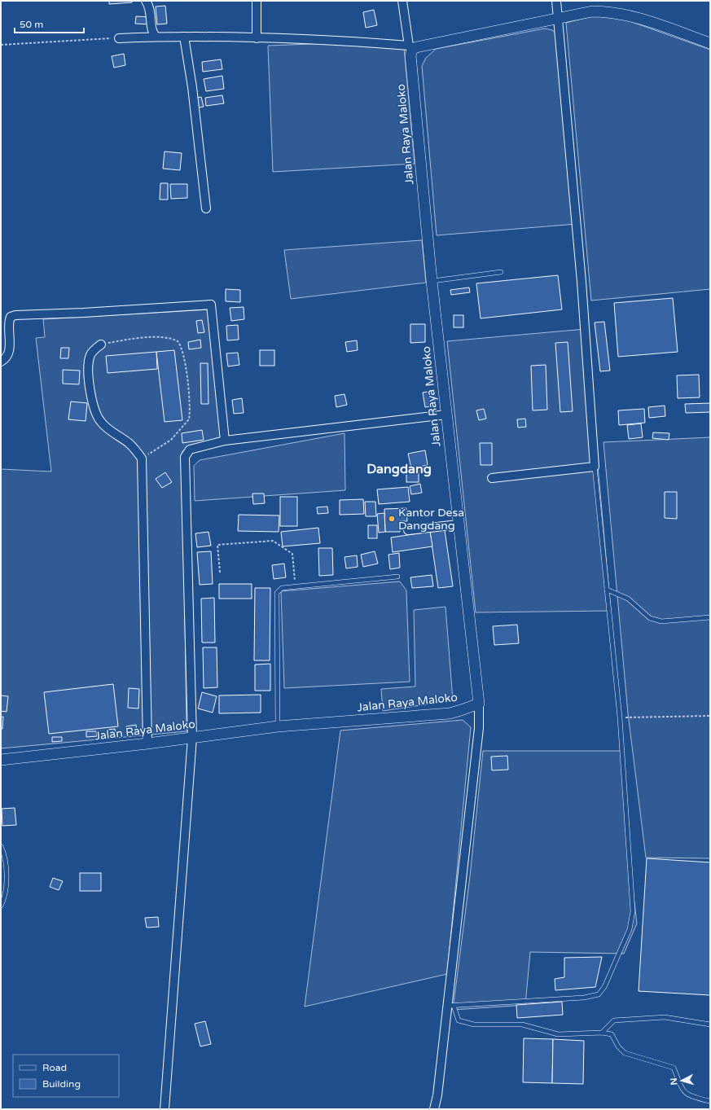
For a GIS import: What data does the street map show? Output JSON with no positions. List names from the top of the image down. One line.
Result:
{"streets":{"street":["Jalan Raya Maloko"]},"districts":["Dangdang"],"places":["Kantor Desa Dangdang"],"legend":["Road","Building"],"scale_bar":"50 m","north":"left"}
